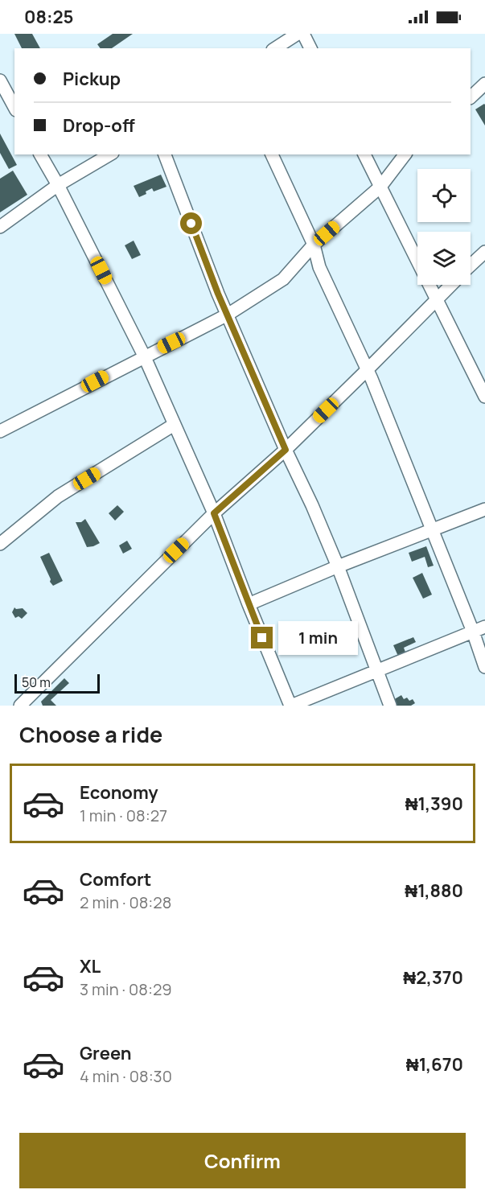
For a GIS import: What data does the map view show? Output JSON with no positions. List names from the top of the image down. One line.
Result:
{"scale_bar":"50 m","page":{"status":"08:25","banner":["Pickup","Drop-off"],"bubble":"1 min","scale":"50 m","heading":"Choose a ride","list":[{"name":"Economy","note":"1 min · 08:27","value":"₦1,390"},{"name":"Comfort","note":"2 min · 08:28","value":"₦1,880"},{"name":"XL","note":"3 min · 08:29","value":"₦2,370"},{"name":"Green","note":"4 min · 08:30","value":"₦1,670"}],"buttons":"Confirm"}}
